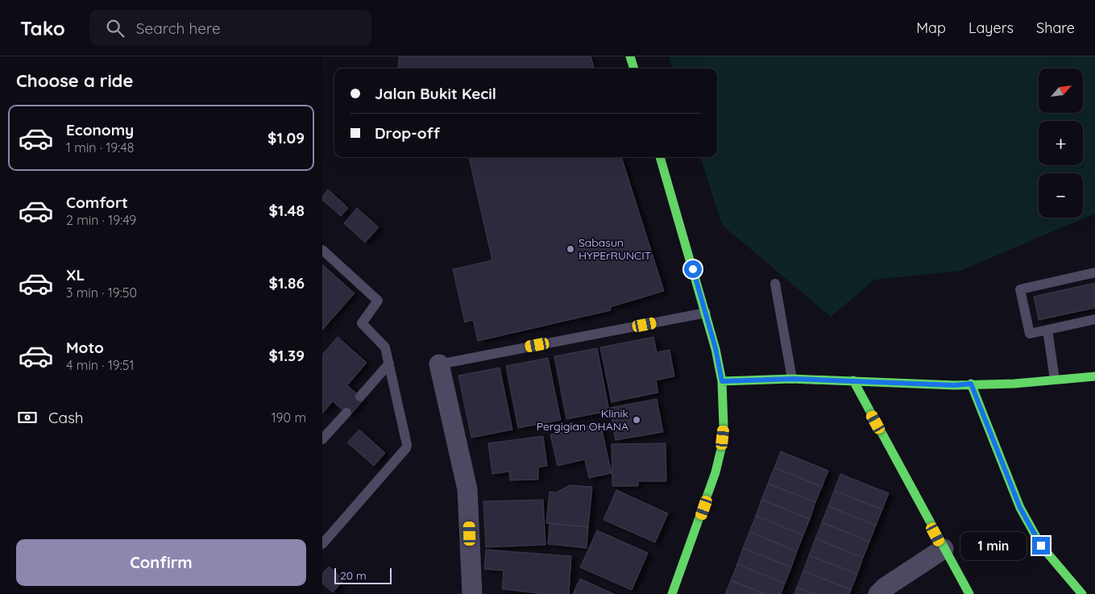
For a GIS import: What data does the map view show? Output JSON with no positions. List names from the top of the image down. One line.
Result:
{"places":["Sabasun HYPErRUNCIT","Klinik Pergigian OHANA"],"scale_bar":"20 m","north":"top right","page":{"header":"Tako","search":"Search here","nav":["Map","Layers","Share"],"heading":"Choose a ride","map_buttons":["+","−"],"banner":["Jalan Bukit Kecil","Drop-off"],"list":[{"name":"Economy","note":"1 min · 19:48","value":"$1.09"},{"name":"Comfort","note":"2 min · 19:49","value":"$1.48"},{"name":"XL","note":"3 min · 19:50","value":"$1.86"},{"name":"Moto","note":"4 min · 19:51","value":"$1.39"}],"pay":["Cash","190 m"],"buttons":"Confirm","bubble":"1 min","scale":"20 m"}}
